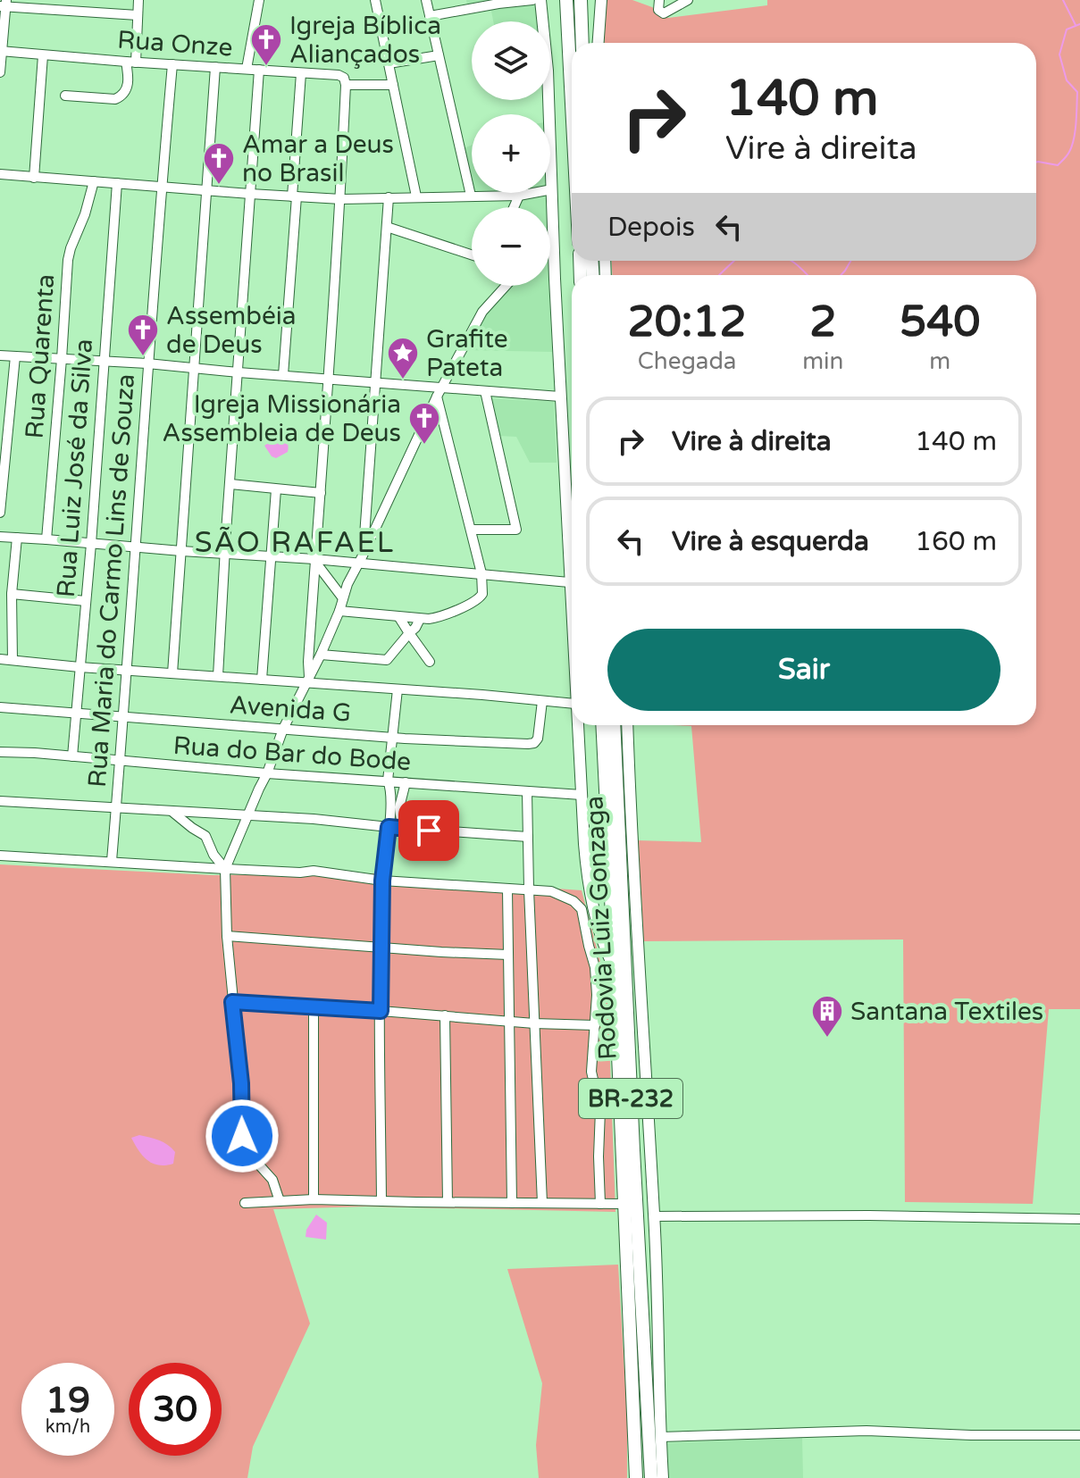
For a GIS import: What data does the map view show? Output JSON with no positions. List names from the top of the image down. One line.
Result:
{"streets":{"highway":["Rodovia Luiz Gonzaga","BR-232"],"street":["Rua Onze","Rua Quarenta","Rua Luiz José da Silva","Rua Maria do Carmo Lins de Souza","Avenida G","Rua do Bar do Bode"]},"crossings":[["Rua Onze","Rua Maria do Carmo Lins de Souza"],["Rua Luiz José da Silva","Avenida G"],["Rua Luiz José da Silva","Rua do Bar do Bode"],["Rua Maria do Carmo Lins de Souza","Avenida G"],["Rua Maria do Carmo Lins de Souza","Rua do Bar do Bode"]],"districts":["SÃO RAFAEL"],"places":{"church":["Igreja Bíblica Aliançados","Amar a Deus no Brasil","Assembéia de Deus","Igreja Missionária Assembleia de Deus"],"place":["Grafite Pateta"],"building":["Santana Textiles"]},"page":{"map_buttons":["+","−"],"turn":["140 m","Vire à direita"],"then":"Depois","eta":["20:12","Chegada","2","min","540","m"],"list":[{"name":"Vire à direita","value":"140 m"},{"name":"Vire à esquerda","value":"160 m"}],"buttons":"Sair","speed":"19 km/h","limit":"30"}}
